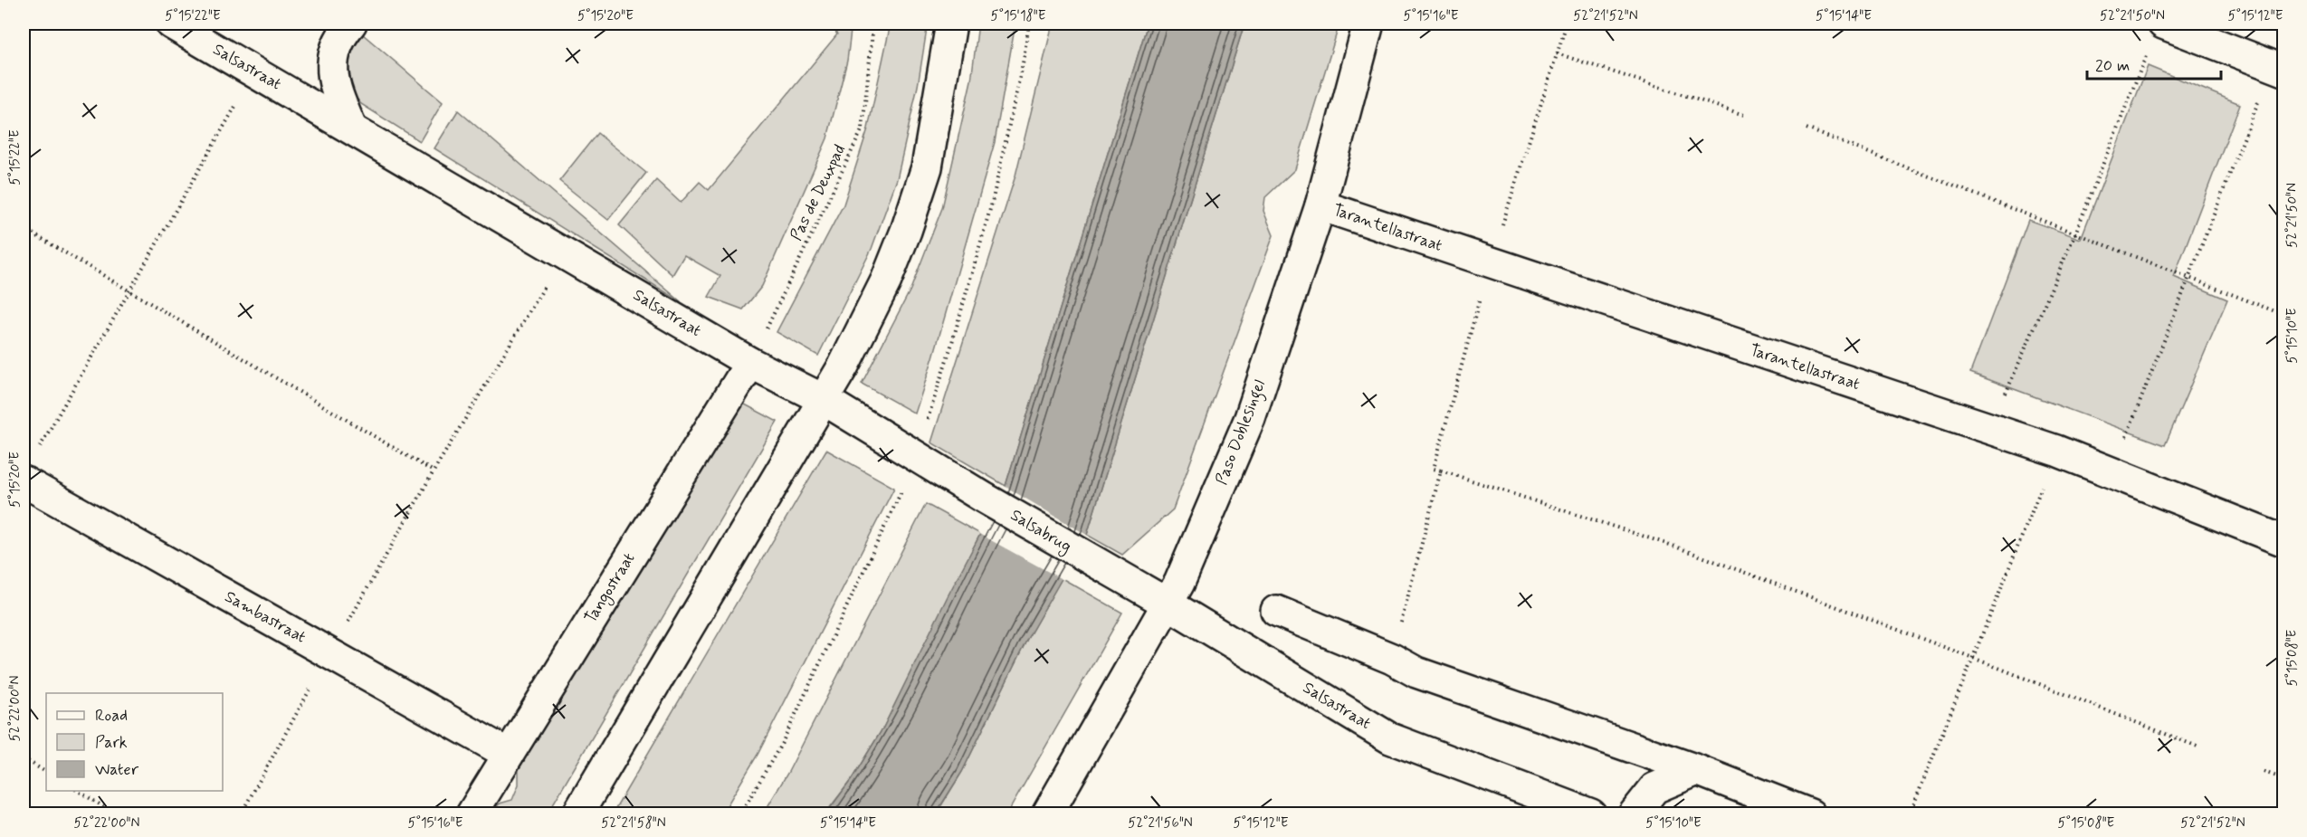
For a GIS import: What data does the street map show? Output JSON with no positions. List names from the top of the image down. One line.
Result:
{"streets":{"street":["Salsastraat","Tarantellastraat","Paso Doblesingel","Salsabrug","Tangostraat","Sambastraat"],"path":["Pas de Deuxpad"]},"crossings":[["Salsastraat","Pas de Deuxpad"],["Salsastraat","Paso Doblesingel"],["Salsastraat","Salsabrug"],["Salsastraat","Tangostraat"],["Pas de Deuxpad","Tangostraat"],["Tarantellastraat","Paso Doblesingel"],["Tangostraat","Sambastraat"]],"legend":["Road","Park","Water"],"scale_bar":"20 m","coordinates":["5°15'22\"E","5°15'20\"E","5°15'18\"E","5°15'16\"E","52°21'52\"N","5°15'14\"E","52°21'50\"N","5°15'12\"E","5°15'10\"E","5°15'08\"E","52°22'00\"N","52°21'58\"N","52°21'56\"N"]}
